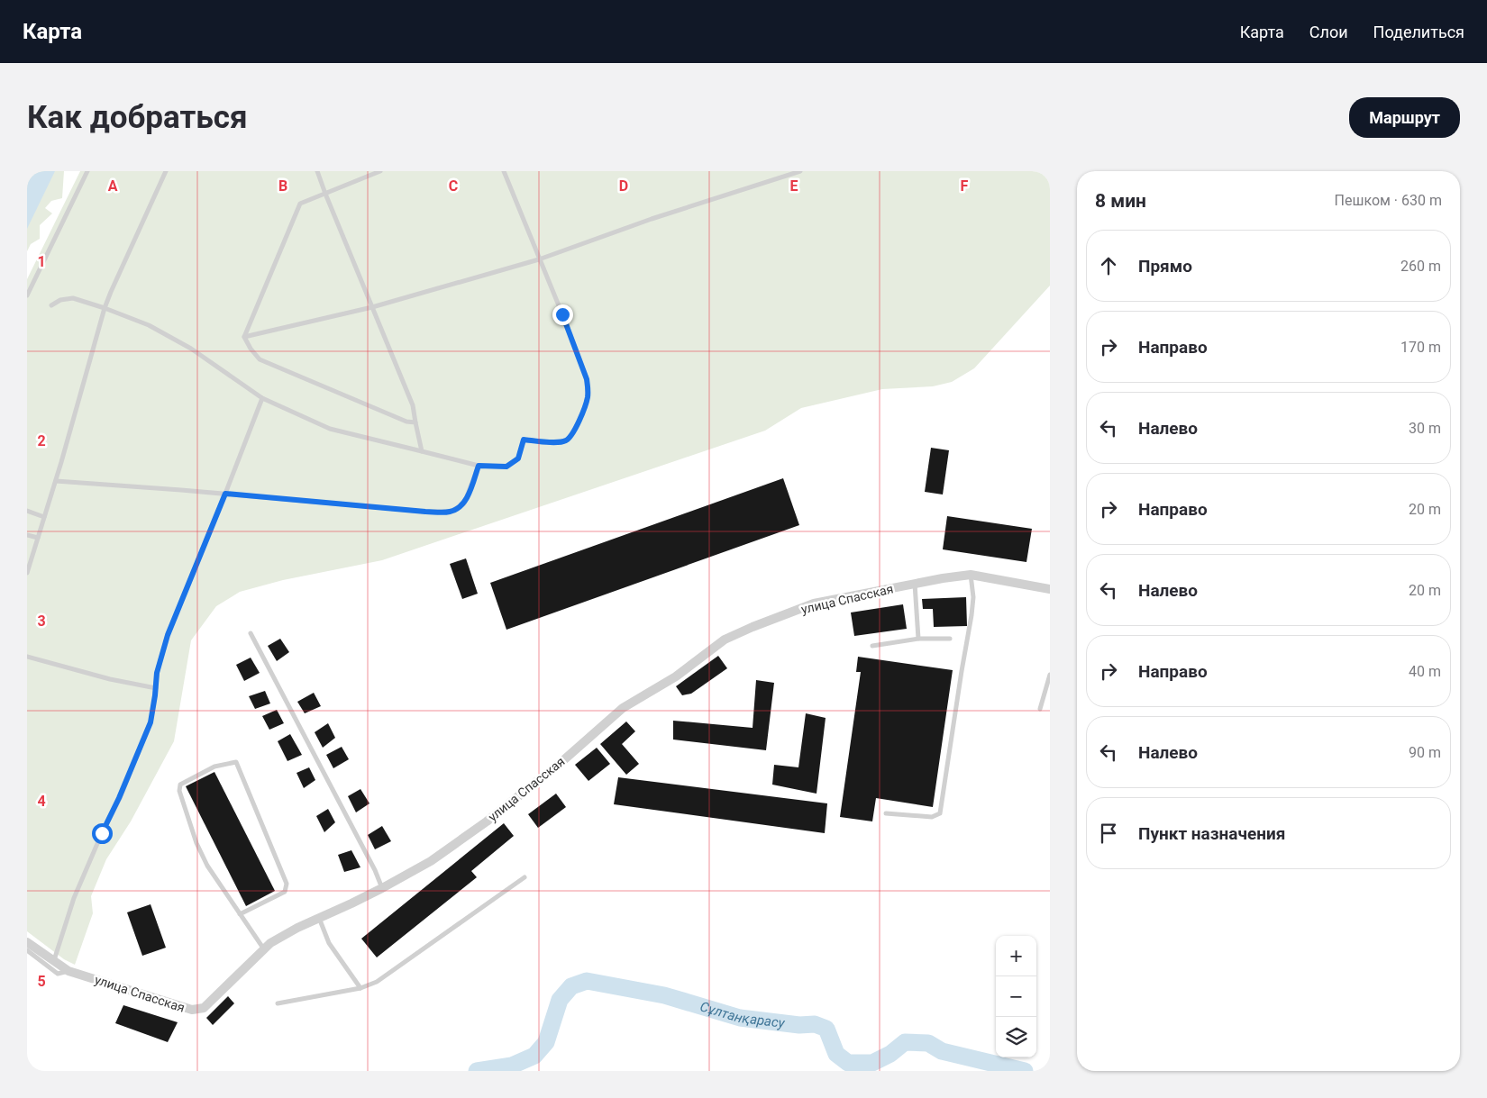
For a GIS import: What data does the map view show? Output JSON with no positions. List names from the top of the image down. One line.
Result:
{"streets":{"street":["улица Спасская"]},"water":["Сұлтанқарасу"],"page":{"header":"Карта","nav":["Карта","Слои","Поделиться"],"buttons":"Маршрут","title":"Как добраться","heading":["8 мин","Пешком · 630 m"],"list":[["Прямо","260 m"],["Направо","170 m"],["Налево","30 m"],["Направо","20 m"],["Налево","20 m"],["Направо","40 m"],["Налево","90 m"],"Пункт назначения"],"map_buttons":["+","−"]},"grid":{"columns":["A","B","C","D","E","F"],"rows":["1","2","3","4","5"]}}
